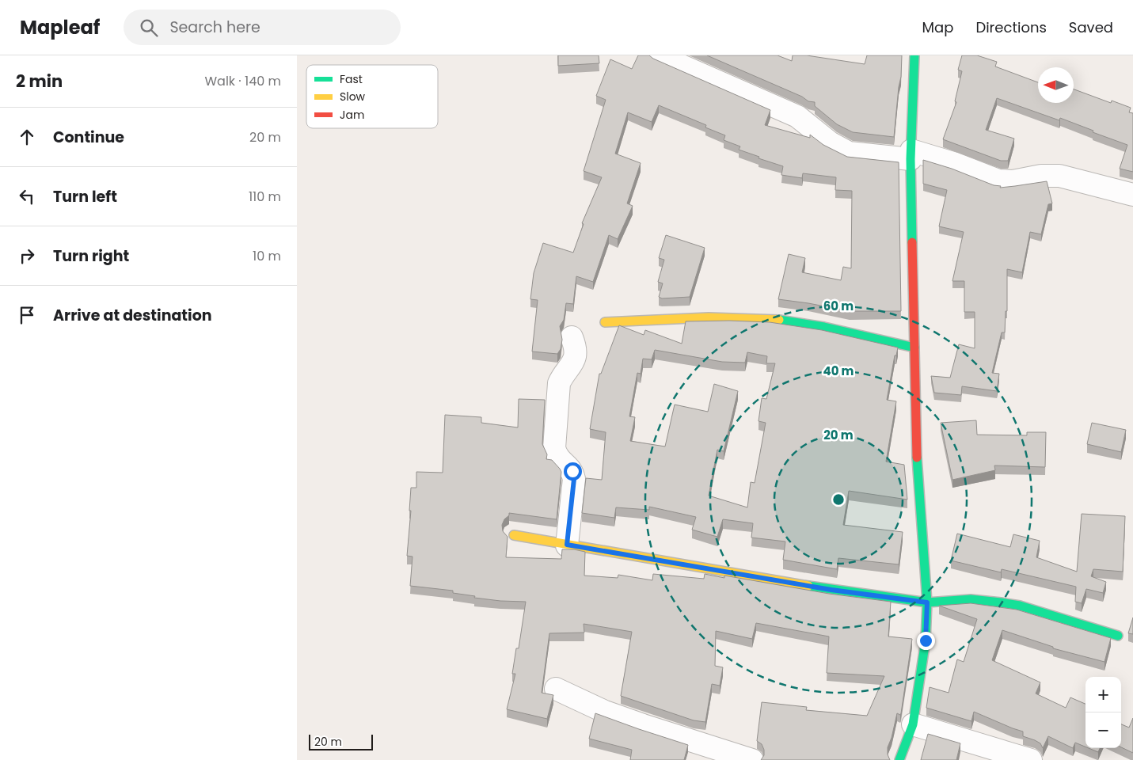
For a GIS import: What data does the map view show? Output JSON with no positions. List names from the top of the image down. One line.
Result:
{"legend":["Fast","Slow","Jam"],"scale_bar":"20 m","north":"left","page":{"header":"Mapleaf","search":"Search here","nav":["Map","Directions","Saved"],"heading":["2 min","Walk · 140 m"],"list":[["Continue","20 m"],["Turn left","110 m"],["Turn right","10 m"],"Arrive at destination"],"map_buttons":["+","−"],"scale":"20 m"},"rings":["60 m","40 m","20 m"]}
